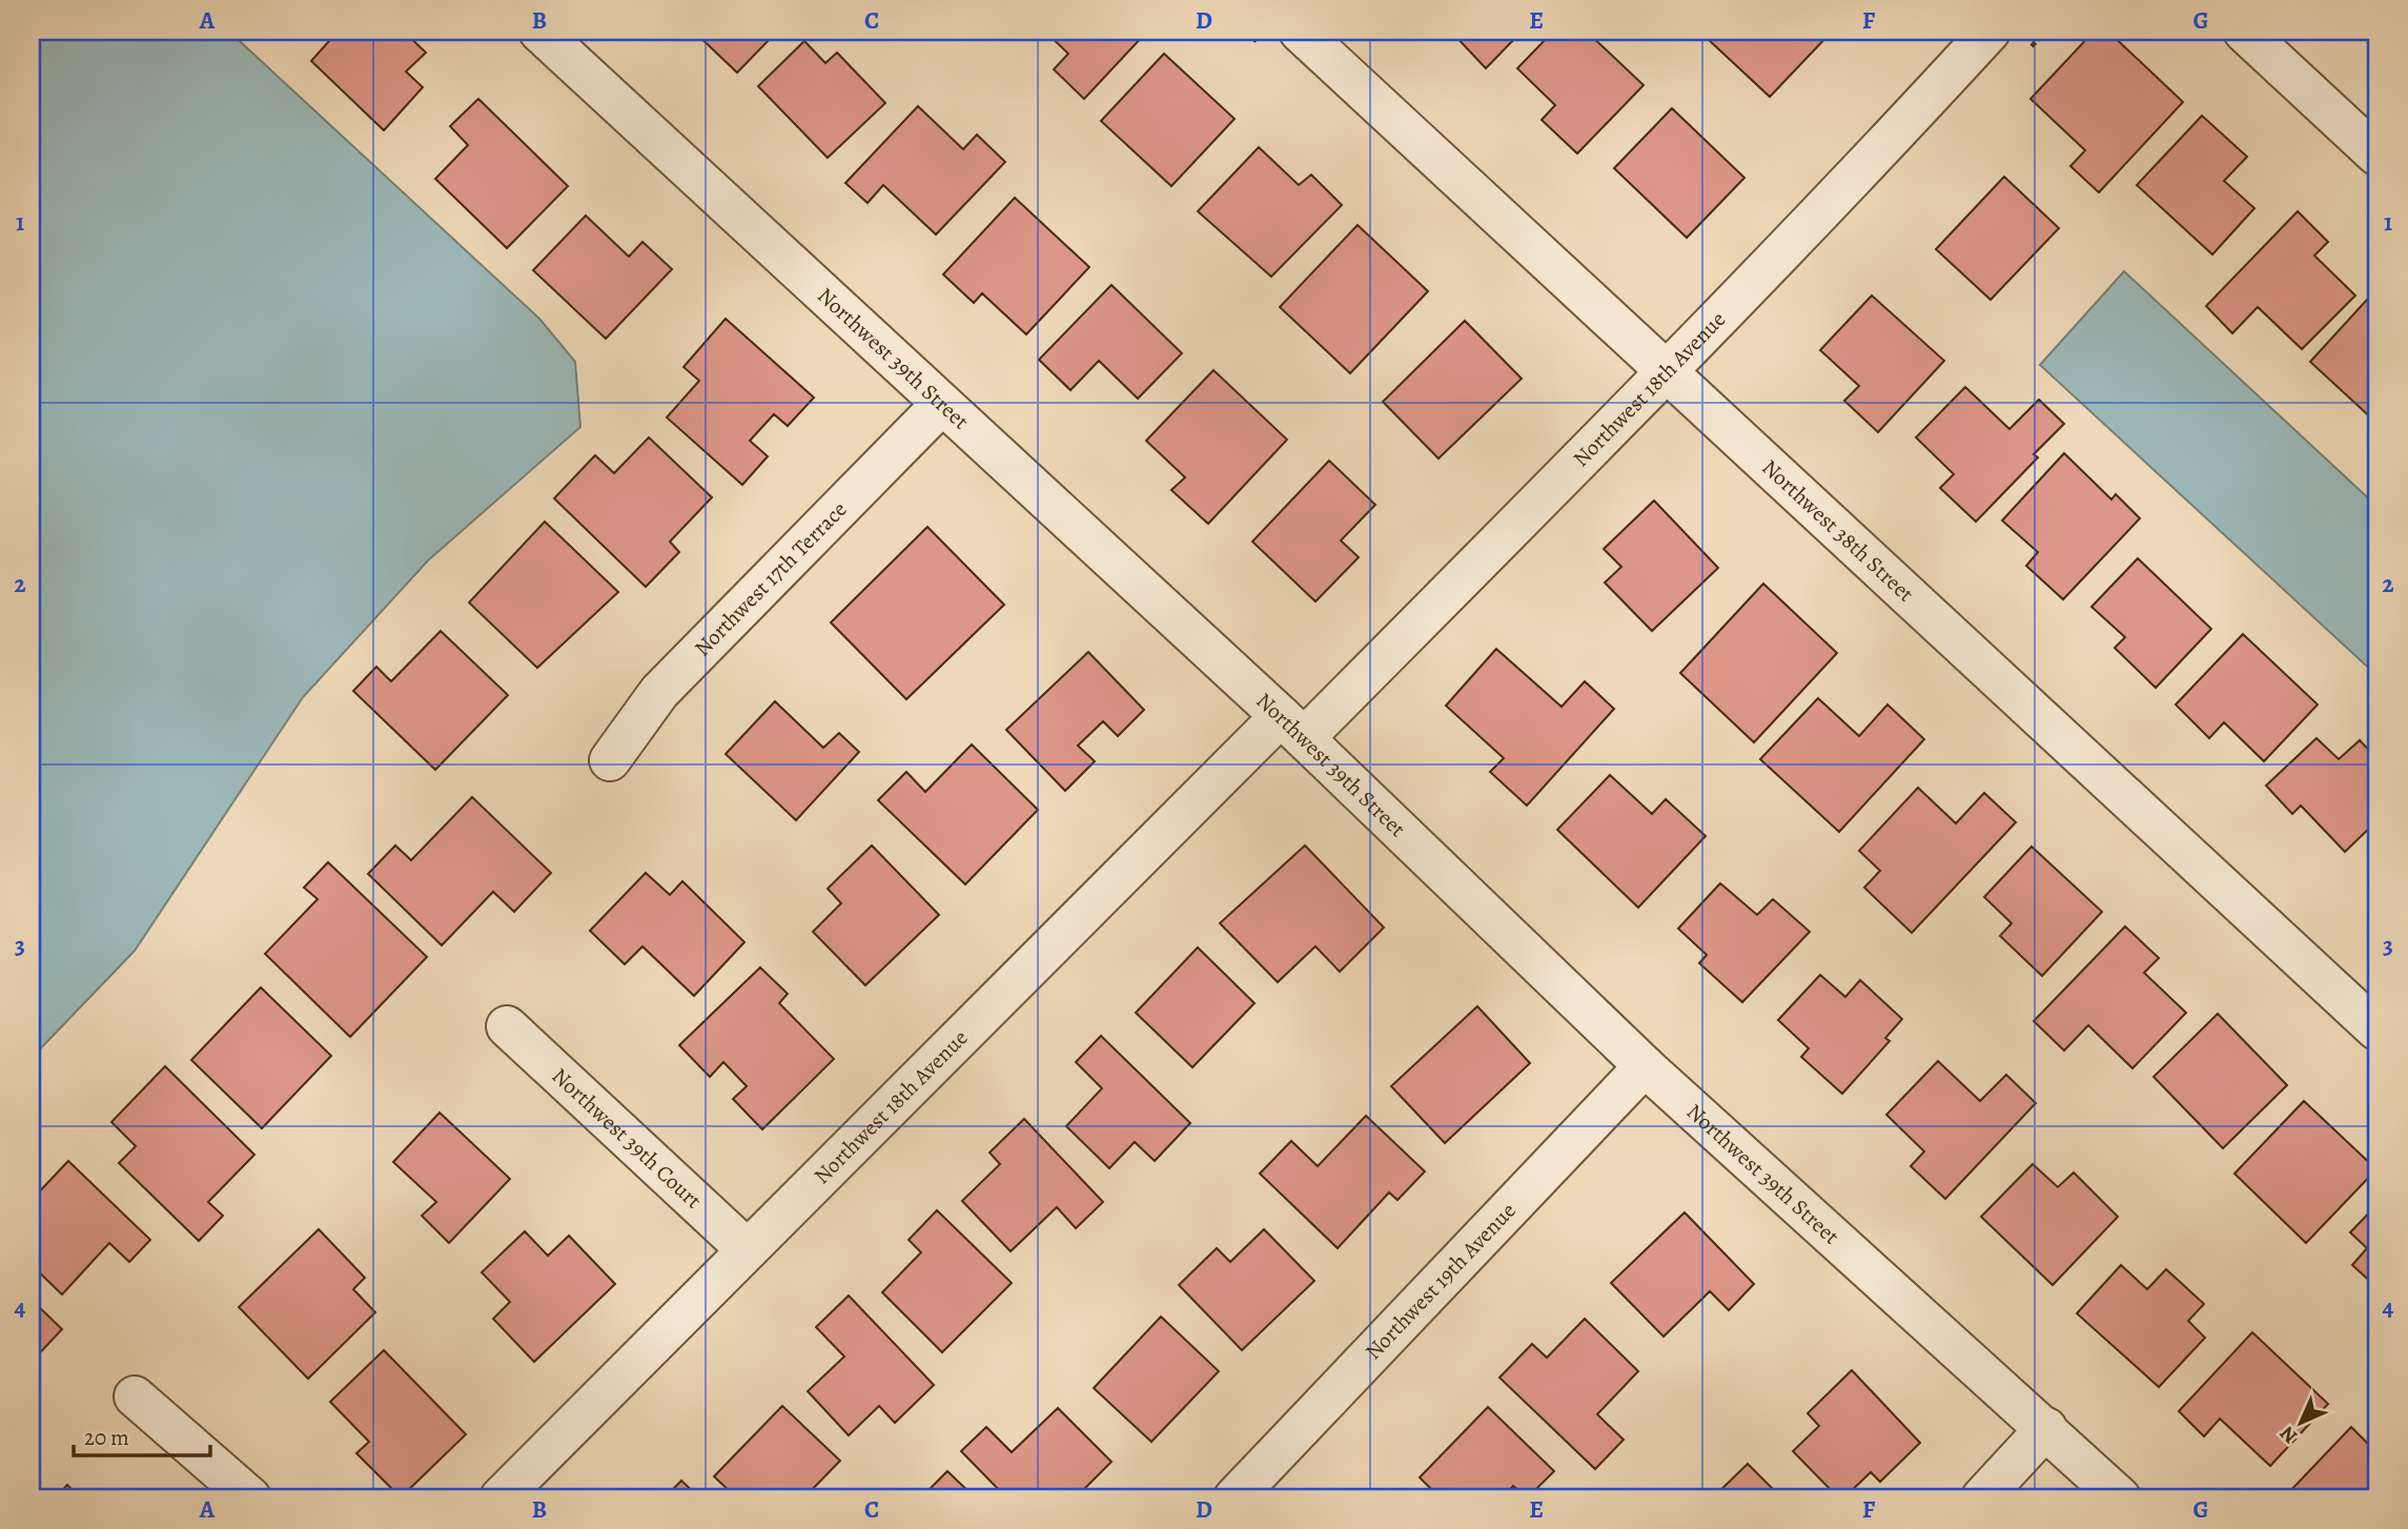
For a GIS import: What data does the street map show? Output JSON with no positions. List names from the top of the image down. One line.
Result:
{"streets":{"street":["Northwest 39th Street","Northwest 18th Avenue","Northwest 38th Street","Northwest 17th Terrace","Northwest 39th Court","Northwest 19th Avenue"]},"crossings":[["Northwest 39th Street","Northwest 18th Avenue"],["Northwest 39th Street","Northwest 17th Terrace"],["Northwest 39th Street","Northwest 19th Avenue"],["Northwest 18th Avenue","Northwest 38th Street"],["Northwest 18th Avenue","Northwest 39th Court"]],"scale_bar":"20 m","north":"bottom left","grid":{"columns":["A","B","C","D","E","F","G"],"rows":["1","2","3","4"]}}
